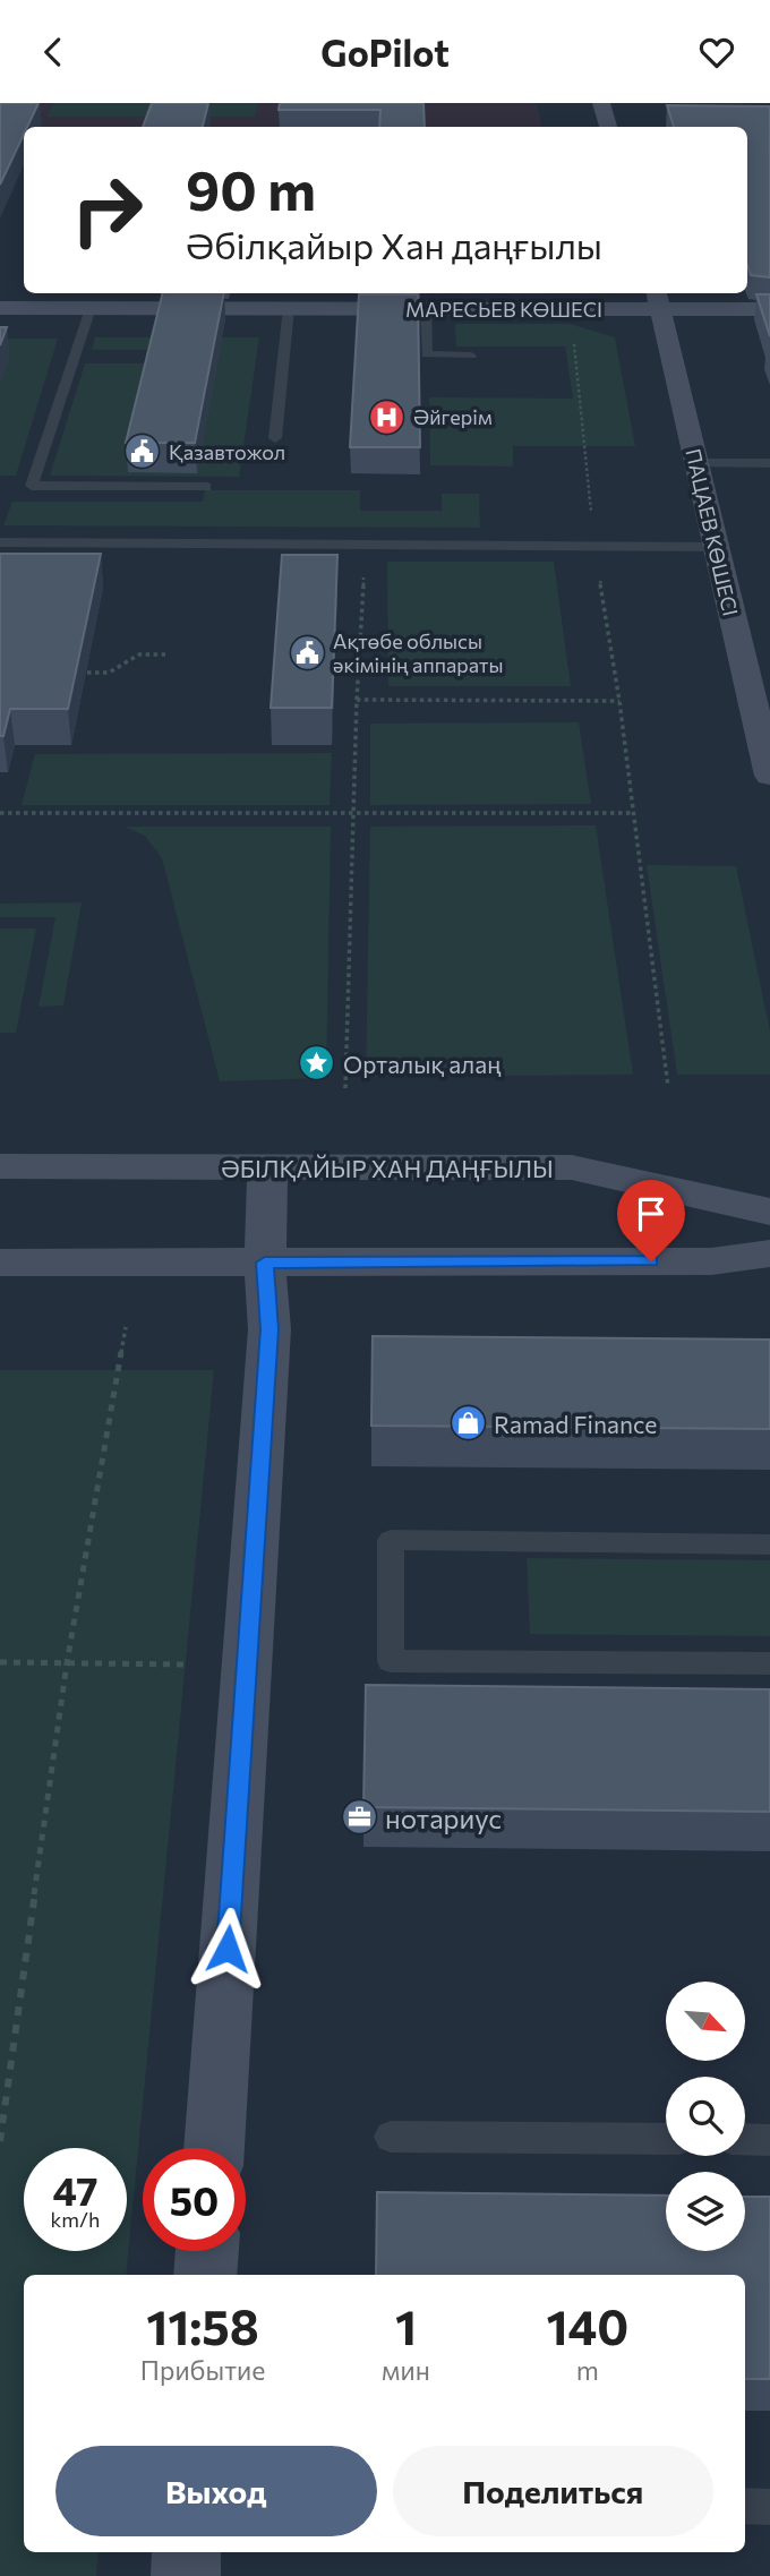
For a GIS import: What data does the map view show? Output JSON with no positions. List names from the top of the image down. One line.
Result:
{"streets":{"main road":["МАРЕСЬЕВ КӨШЕСІ","ПАЦАЕВ КӨШЕСІ","ӘБІЛҚАЙЫР ХАН ДАҢҒЫЛЫ"]},"crossings":[["МАРЕСЬЕВ КӨШЕСІ","ПАЦАЕВ КӨШЕСІ"]],"places":{"hospital":["Әйгерім"],"public building":["Қазавтожол","Ақтөбе облысы әкімінің аппараты"],"place":["Орталық алаң"],"shop":["Ramad Finance"],"office":["нотариус"]},"north":"bottom right","page":{"header":"GoPilot","turn":["90 m","Әбілқайыр Хан даңғылы"],"speed":"47 km/h","limit":"50","eta":["11:58","Прибытие","1","мин","140","m"],"buttons":["Выход","Поделиться"]}}
